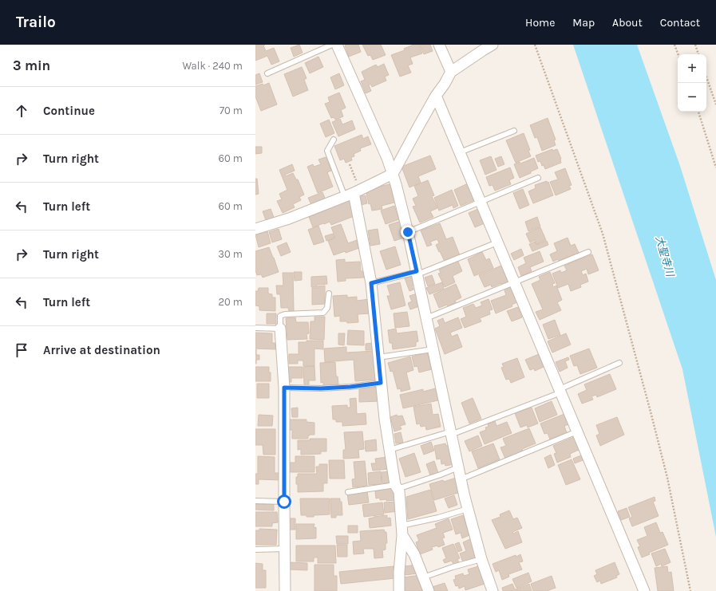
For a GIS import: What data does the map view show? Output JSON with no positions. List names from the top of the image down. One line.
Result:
{"water":["大聖寺川"],"page":{"header":"Trailo","nav":["Home","Map","About","Contact"],"heading":["3 min","Walk · 240 m"],"map_buttons":["+","−"],"list":[["Continue","70 m"],["Turn right","60 m"],["Turn left","60 m"],["Turn right","30 m"],["Turn left","20 m"],"Arrive at destination"]}}
